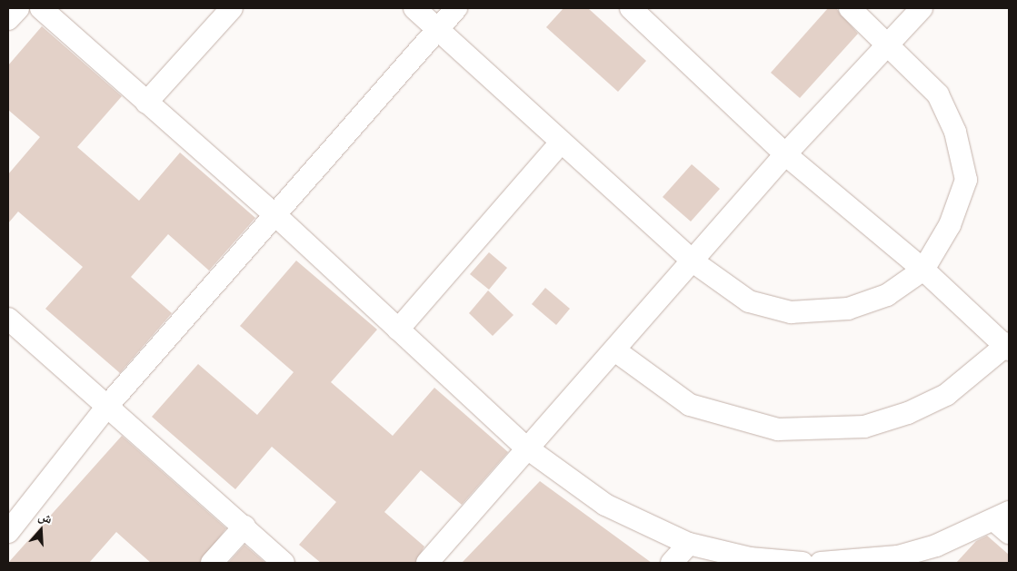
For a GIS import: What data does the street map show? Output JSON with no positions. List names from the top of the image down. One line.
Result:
{"north":"top"}
